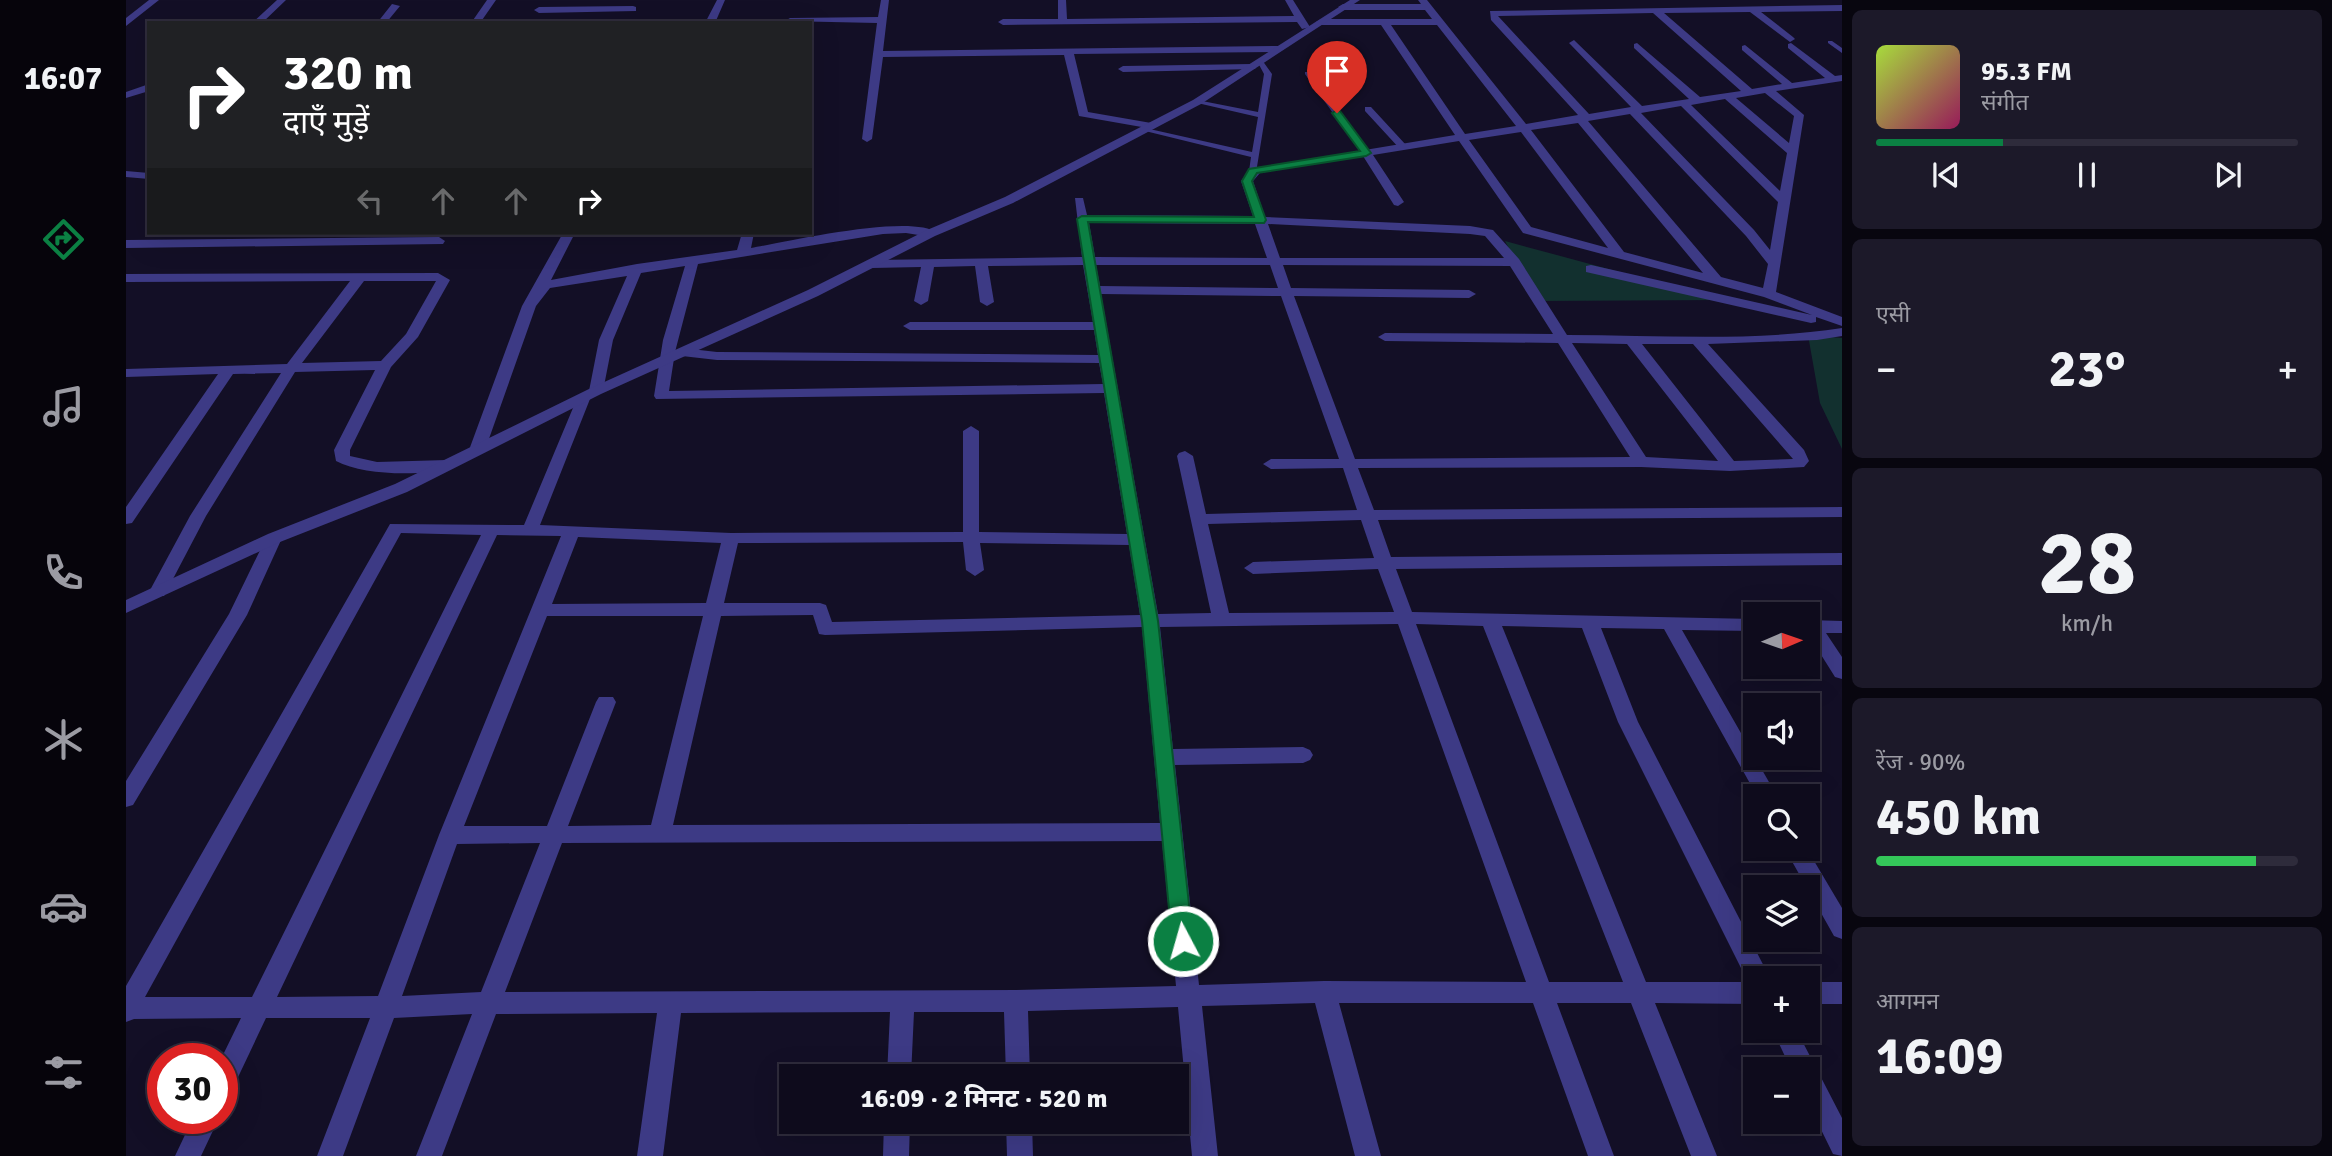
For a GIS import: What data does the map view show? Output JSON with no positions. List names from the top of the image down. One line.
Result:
{"north":"right","page":{"tabs":"16:07","turn":["320 m","दाएँ मुड़ें"],"song":["95.3 FM","संगीत"],"tile":["एसी",["28","km/h"],["रेंज · 90%","450 km"],["आगमन","16:09"]],"heat":["−","23°","+"],"map_buttons":["+","−"],"limit":"30","trip":"16:09 · 2 मिनट · 520 m"}}
